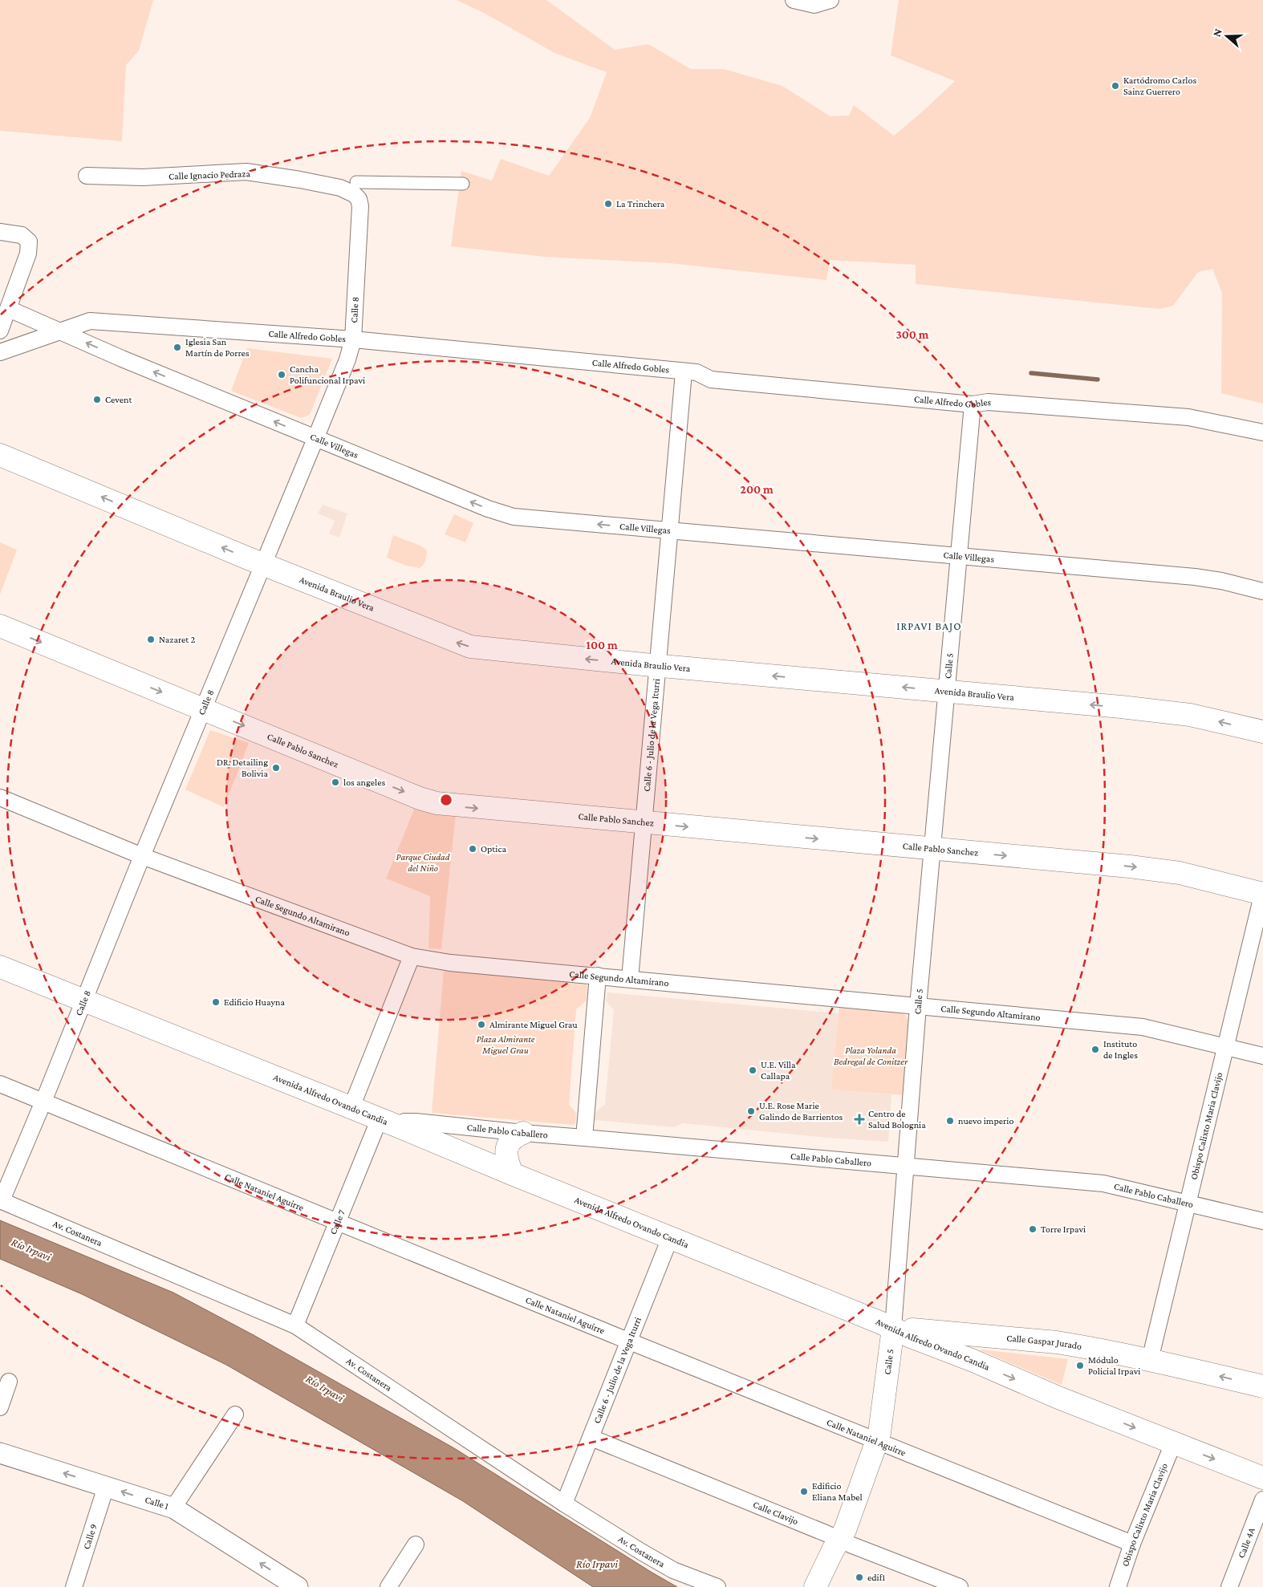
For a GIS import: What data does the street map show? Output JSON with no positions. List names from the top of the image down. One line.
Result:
{"streets":{"main road":["Avenida Braulio Vera","Calle 5","Calle Pablo Sanchez","Avenida Alfredo Ovando Candia","Calle Gaspar Jurado"],"street":["Calle Ignacio Pedraza","Calle 8","Calle Alfredo Gobles","Calle Villegas","Calle 6 - Julio de la Vega Iturri","Calle Segundo Altamirano","Obispo Calixto Maria Clavijo","Calle Pablo Caballero","Calle Nataniel Aguirre","Calle 7","Av. Costanera","Calle 1","Calle Clavijo","Calle 9","Calle 4A"]},"crossings":[["Calle Ignacio Pedraza","Calle 8"],["Calle 8","Calle Alfredo Gobles"],["Calle 8","Calle Villegas"],["Calle 8","Avenida Braulio Vera"],["Calle 8","Calle Pablo Sanchez"],["Calle 8","Calle Segundo Altamirano"],["Calle 8","Avenida Alfredo Ovando Candia"],["Calle 8","Calle Nataniel Aguirre"],["Calle 8","Av. Costanera"],["Calle Alfredo Gobles","Calle Villegas"],["Calle Alfredo Gobles","Calle 5"],["Calle Alfredo Gobles","Calle 6 - Julio de la Vega Iturri"],["Calle Villegas","Calle 5"],["Calle Villegas","Calle 6 - Julio de la Vega Iturri"],["Avenida Braulio Vera","Calle 5"],["Avenida Braulio Vera","Calle 6 - Julio de la Vega Iturri"],["Calle 5","Calle Pablo Sanchez"],["Calle 5","Calle Segundo Altamirano"],["Calle 5","Avenida Alfredo Ovando Candia"],["Calle 5","Calle Pablo Caballero"],["Calle 5","Calle Nataniel Aguirre"],["Calle 5","Calle Gaspar Jurado"],["Calle 5","Calle Clavijo"],["Calle 6 - Julio de la Vega Iturri","Calle Pablo Sanchez"],["Calle 6 - Julio de la Vega Iturri","Calle Segundo Altamirano"],["Calle 6 - Julio de la Vega Iturri","Avenida Alfredo Ovando Candia"],["Calle 6 - Julio de la Vega Iturri","Calle Nataniel Aguirre"],["Calle 6 - Julio de la Vega Iturri","Av. Costanera"],["Calle 6 - Julio de la Vega Iturri","Calle Clavijo"],["Calle Pablo Sanchez","Obispo Calixto Maria Clavijo"],["Calle Segundo Altamirano","Obispo Calixto Maria Clavijo"],["Avenida Alfredo Ovando Candia","Obispo Calixto Maria Clavijo"],["Avenida Alfredo Ovando Candia","Calle Pablo Caballero"],["Avenida Alfredo Ovando Candia","Calle 7"],["Avenida Alfredo Ovando Candia","Calle Gaspar Jurado"],["Obispo Calixto Maria Clavijo","Calle Pablo Caballero"],["Obispo Calixto Maria Clavijo","Calle Nataniel Aguirre"],["Obispo Calixto Maria Clavijo","Calle Gaspar Jurado"],["Calle Pablo Caballero","Calle 7"],["Calle Nataniel Aguirre","Calle 7"],["Calle 7","Av. Costanera"],["Calle 1","Calle 9"]],"one_way":["Calle Villegas","Avenida Braulio Vera","Calle Pablo Sanchez","Calle 1"],"districts":["IRPAVI BAJO"],"water":["Río Irpavi"],"parks":["Parque Ciudad del Niño","Plaza Almirante Miguel Grau","Plaza Yolanda Bedregal de Conitzer"],"places":{"other":["Kartódromo Carlos Sainz Guerrero","La Trinchera","Iglesia San Martín de Porres","Cancha Polifuncional Irpavi","Cevent","Nazaret 2","DR. Detailing Bolivia","los angeles","Optica","Edificio Huayna","Almirante Miguel Grau","Instituto de Ingles","U.E. Villa Callapa","U.E. Rose Marie Galindo de Barrientos","nuevo imperio","Torre Irpavi","Módulo Policial Irpavi","Edificio Eliana Mabel","edif1"],"health":["Centro de Salud Bolognia"]},"north":"left","rings":["300 m","200 m","100 m"]}
